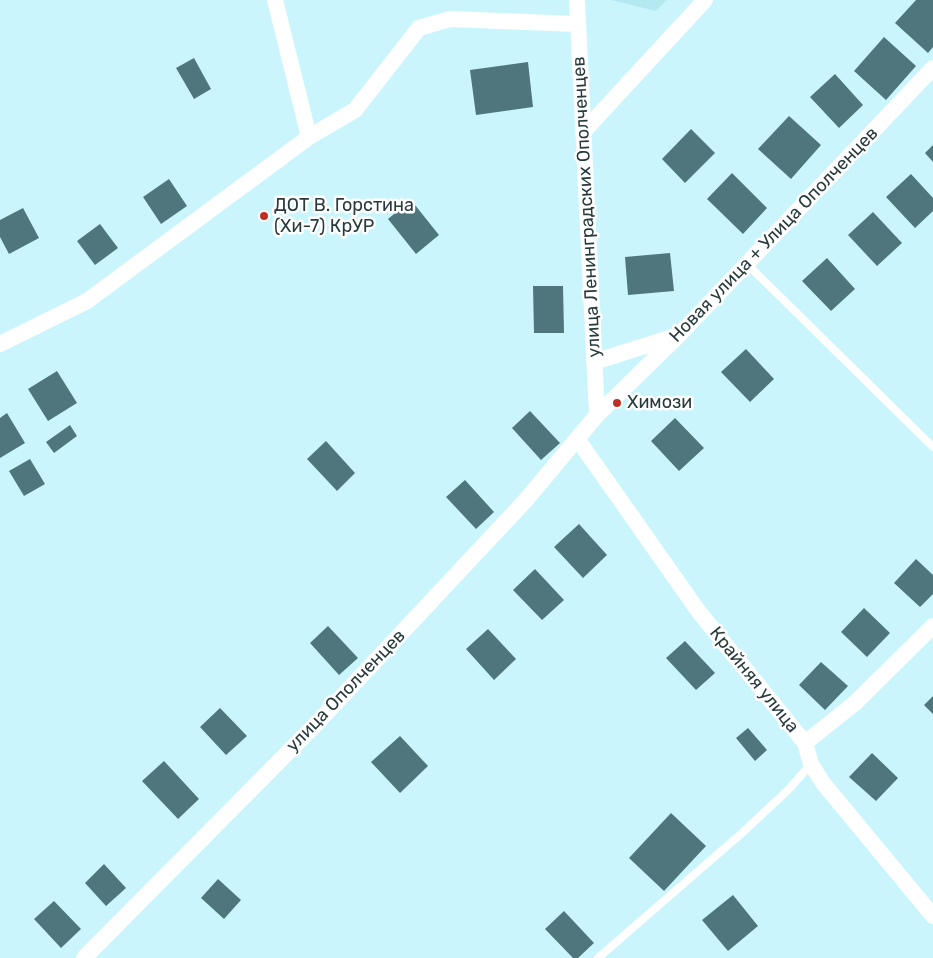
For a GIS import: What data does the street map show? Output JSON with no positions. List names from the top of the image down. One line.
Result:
{"streets":{"street":["улица Ленинградских Ополченцев","Новая улица + Улица Ополченцев","Крайняя улица","улица Ополченцев"]},"crossings":[["улица Ленинградских Ополченцев","Новая улица + Улица Ополченцев"],["улица Ленинградских Ополченцев","улица Ополченцев"],["Новая улица + Улица Ополченцев","улица Ополченцев"],["Крайняя улица","улица Ополченцев"]],"places":["ДОТ В. Горстина (Хи-7) КрУР","Химози"]}
